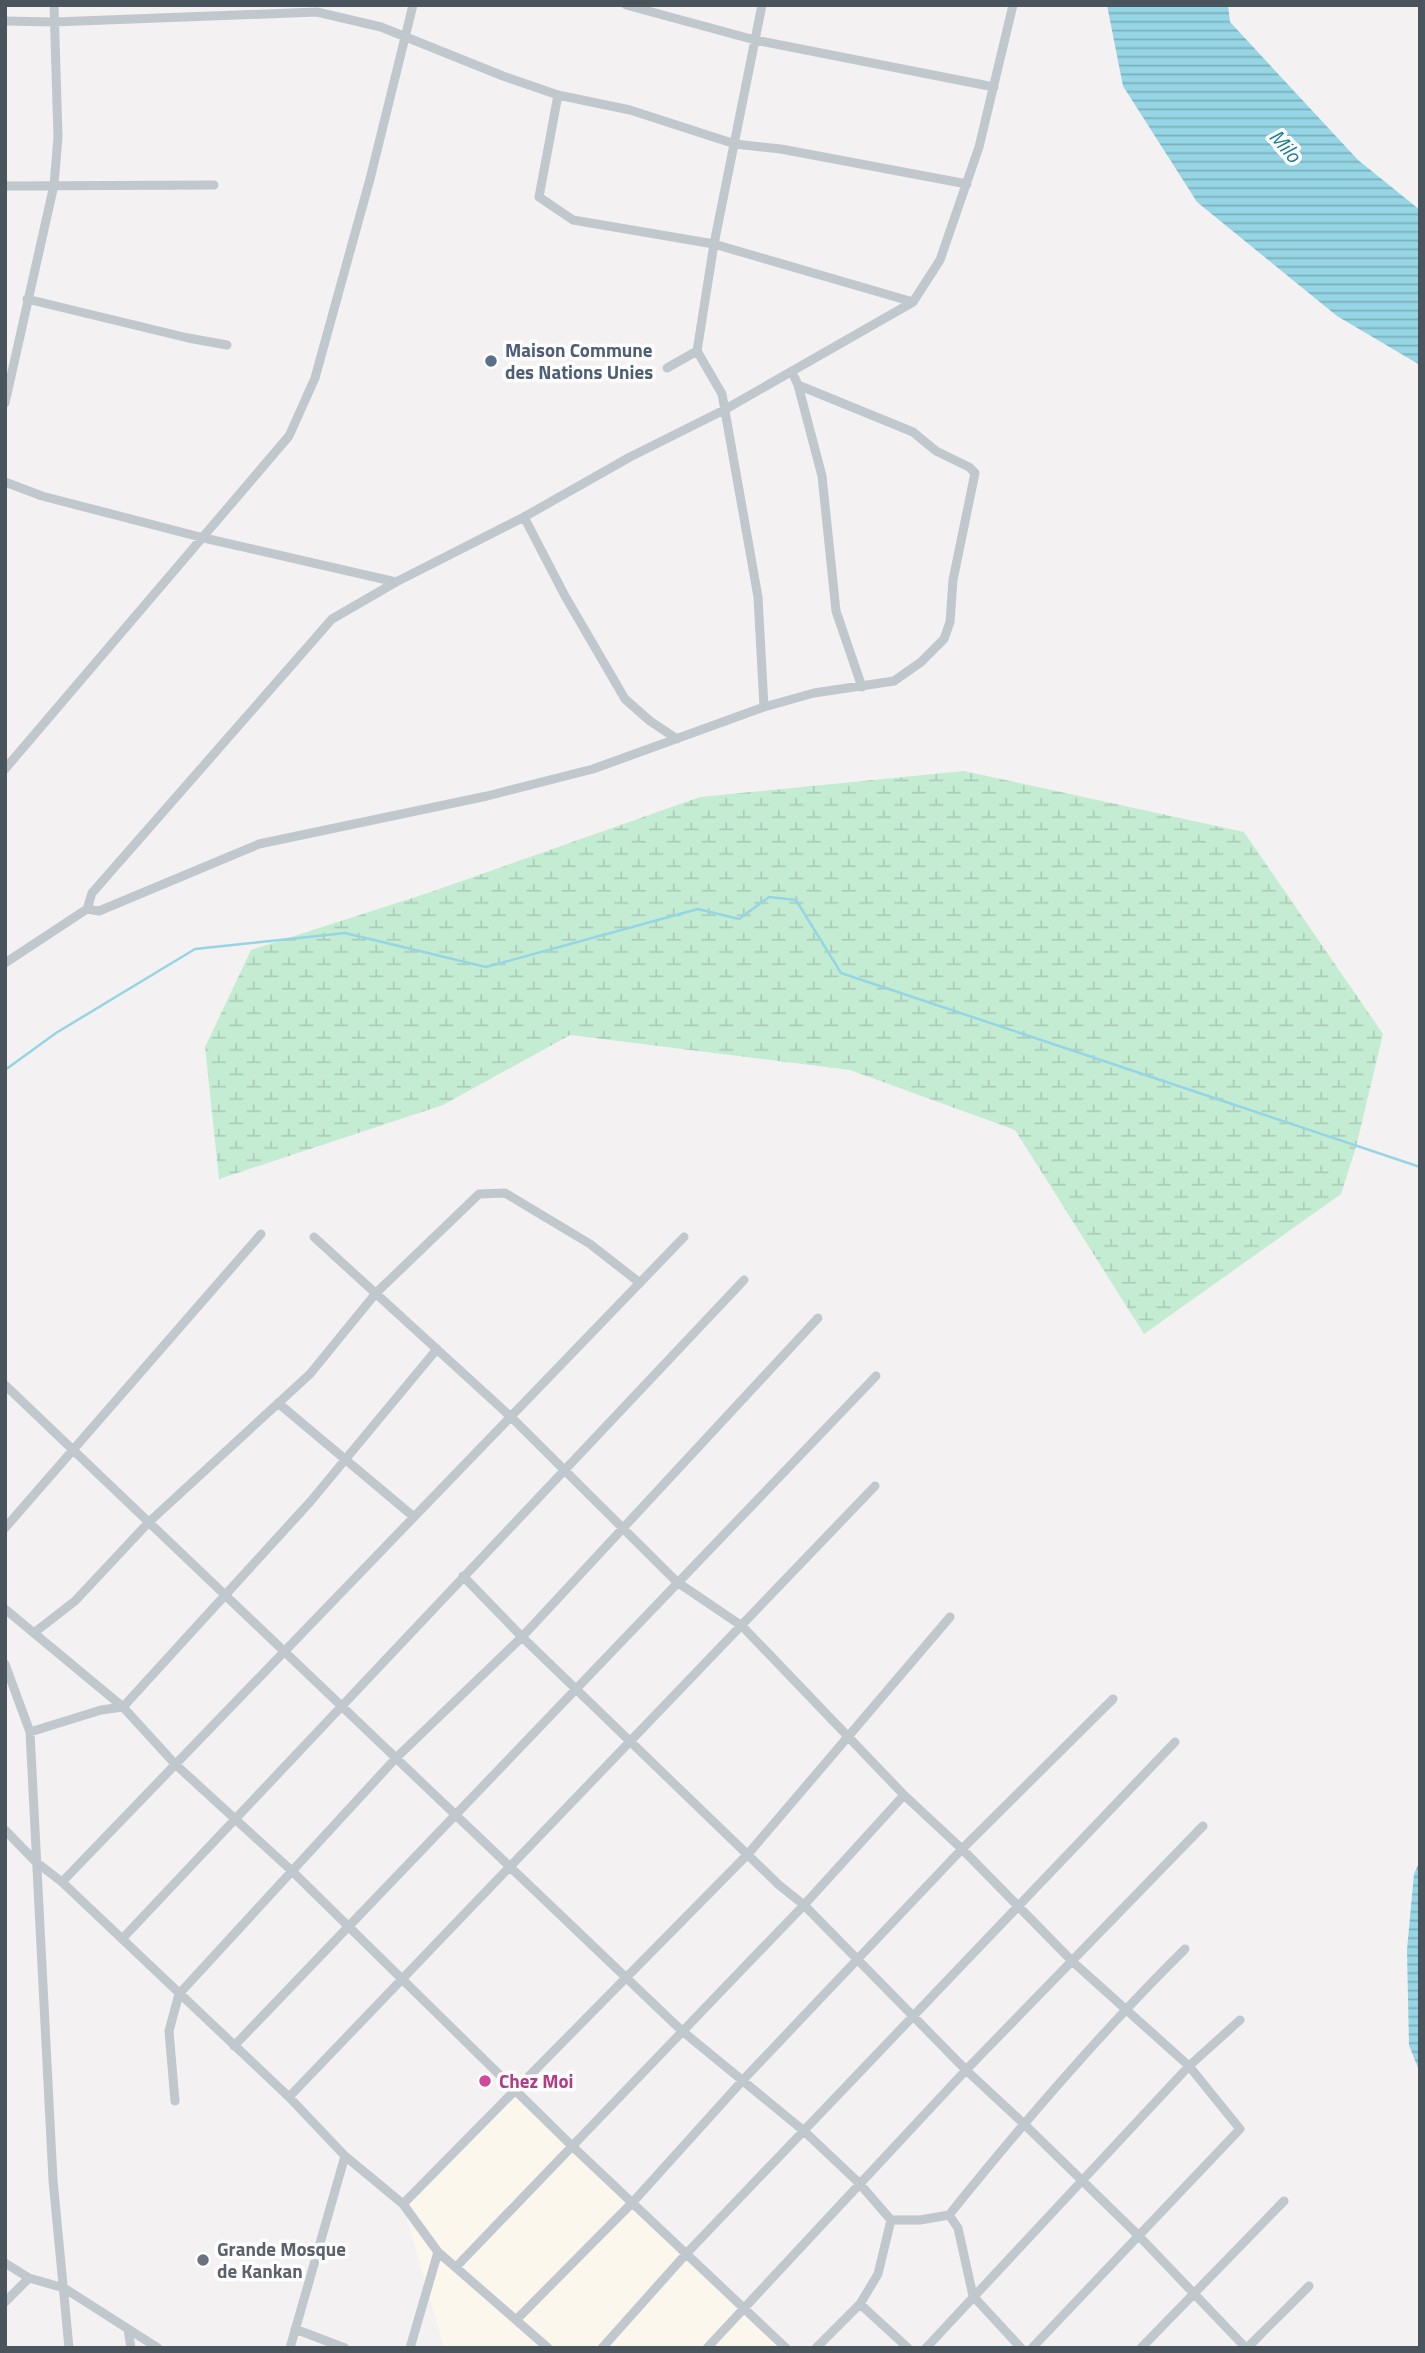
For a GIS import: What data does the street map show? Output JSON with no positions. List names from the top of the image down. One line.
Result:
{"water":["Milo"],"places":["Maison Commune des Nations Unies","Chez Moi","Grande Mosque de Kankan"]}
